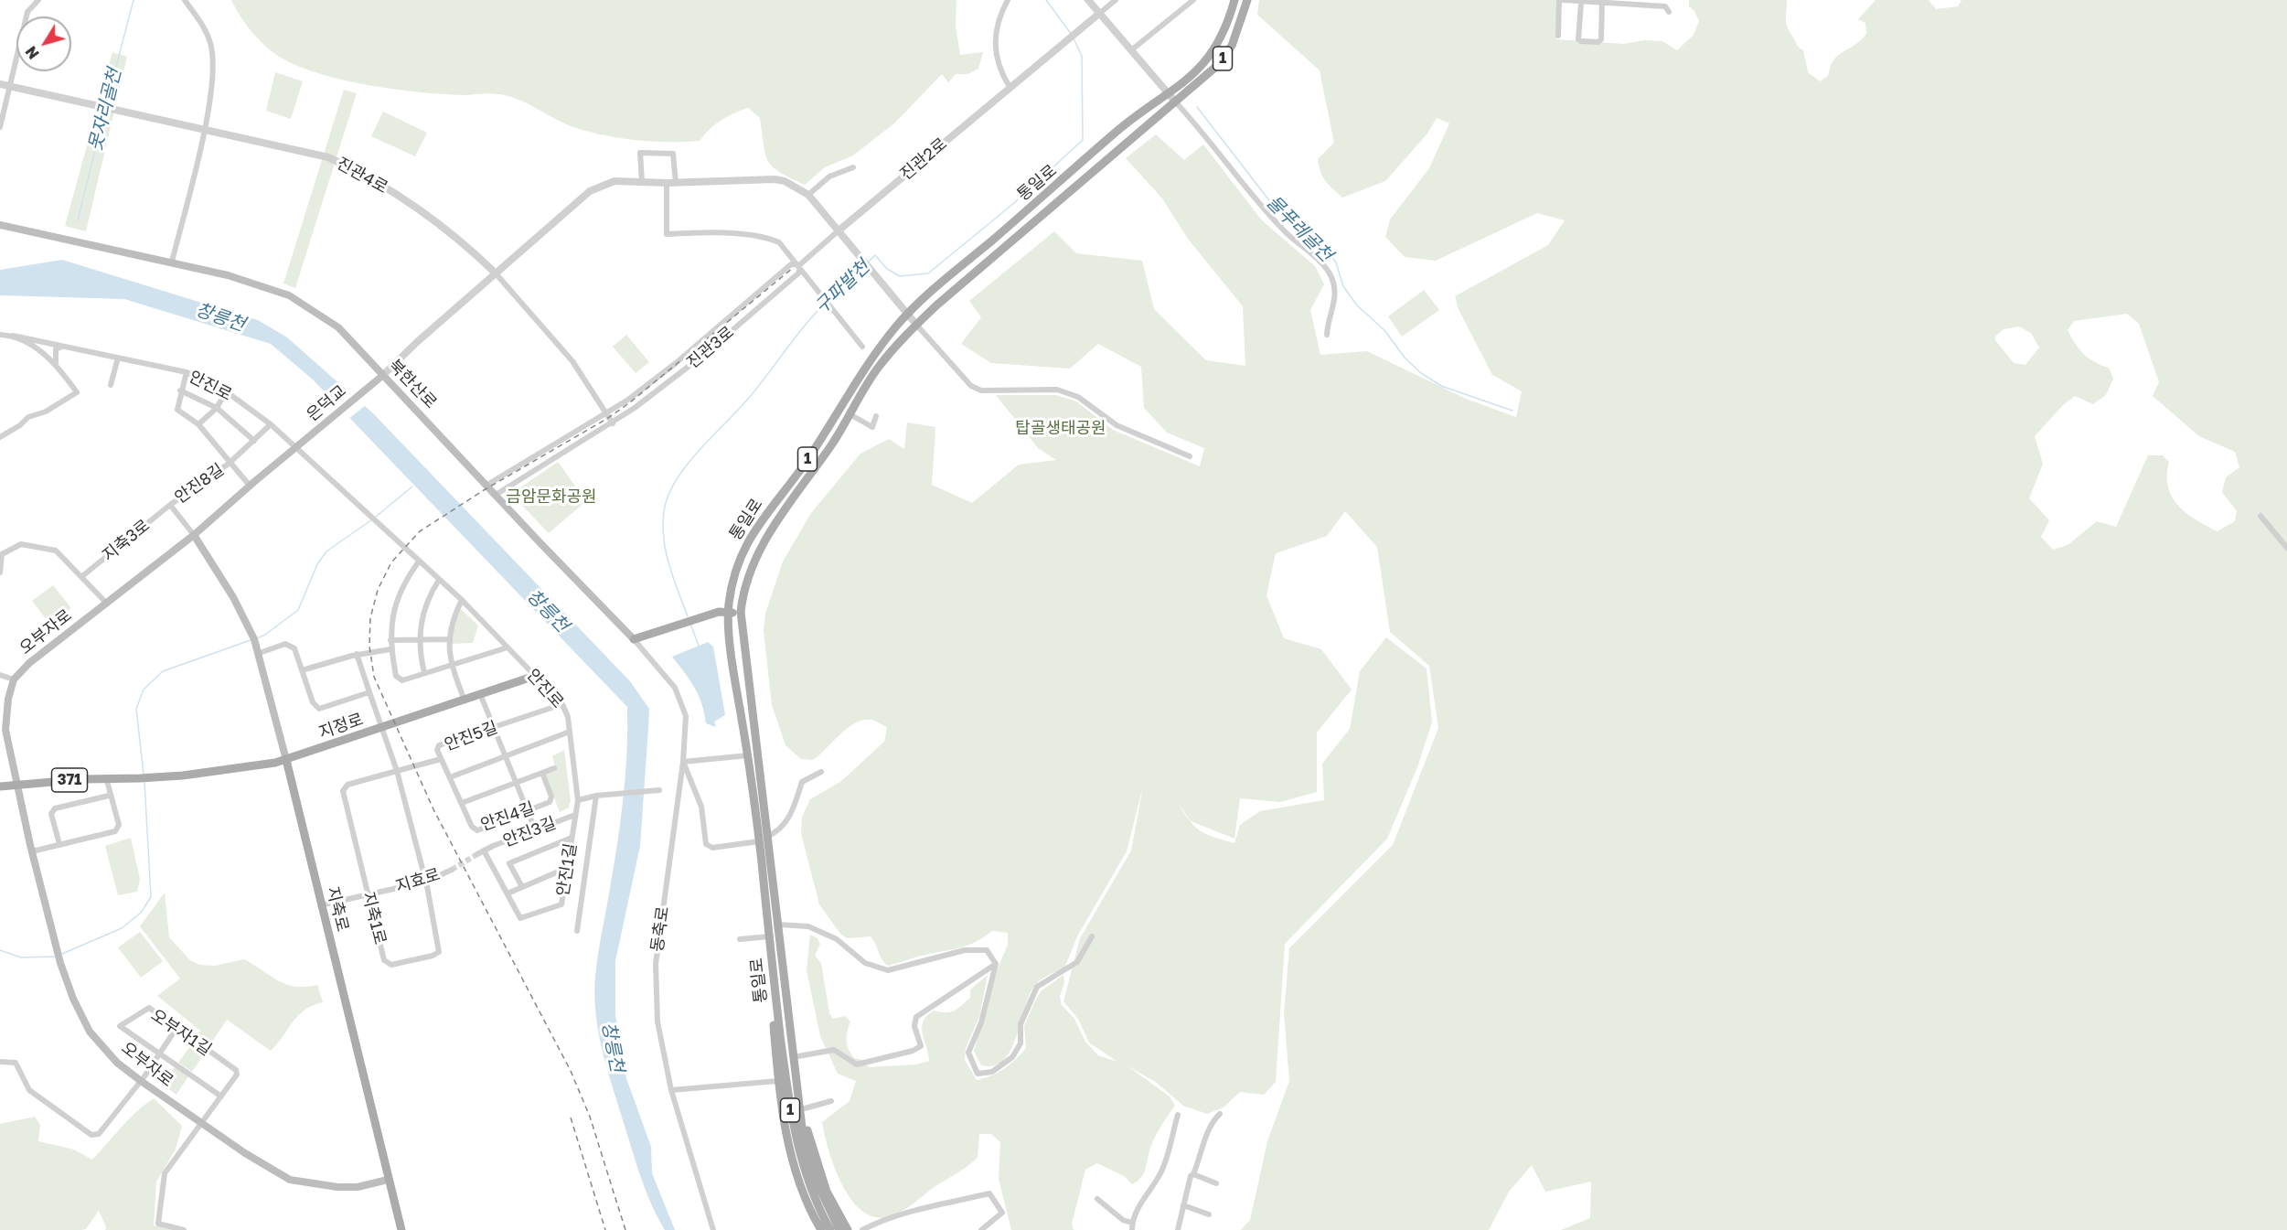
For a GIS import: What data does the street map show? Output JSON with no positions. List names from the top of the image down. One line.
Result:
{"streets":{"main road":["1","통일로","북한산로","은덕교","오부자로","지정로","371","지축로"],"street":["진관2로","진관4로","진관3로","안진로","안진8길","지축3로","안진5길","안진4길","안진3길","안진1길","지효로","지축1로","동축로","오부자1길"]},"crossings":[["진관2로","진관3로"],["진관3로","북한산로"],["북한산로","은덕교"],["북한산로","동축로"],["안진로","안진8길"],["안진로","오부자로"],["안진로","지정로"],["안진로","안진5길"],["안진로","안진3길"],["안진로","안진1길"],["은덕교","오부자로"],["안진8길","지축3로"],["안진8길","오부자로"],["오부자로","지축로"],["오부자로","오부자1길"],["지정로","371"],["지정로","지축로"],["지정로","지축1로"],["안진3길","안진1길"],["지효로","지축로"],["지효로","지축1로"]],"water":["못자리골천","물푸레골천","구파발천","창릉천"],"parks":["탑골생태공원","금암문화공원"],"north":"bottom left"}
